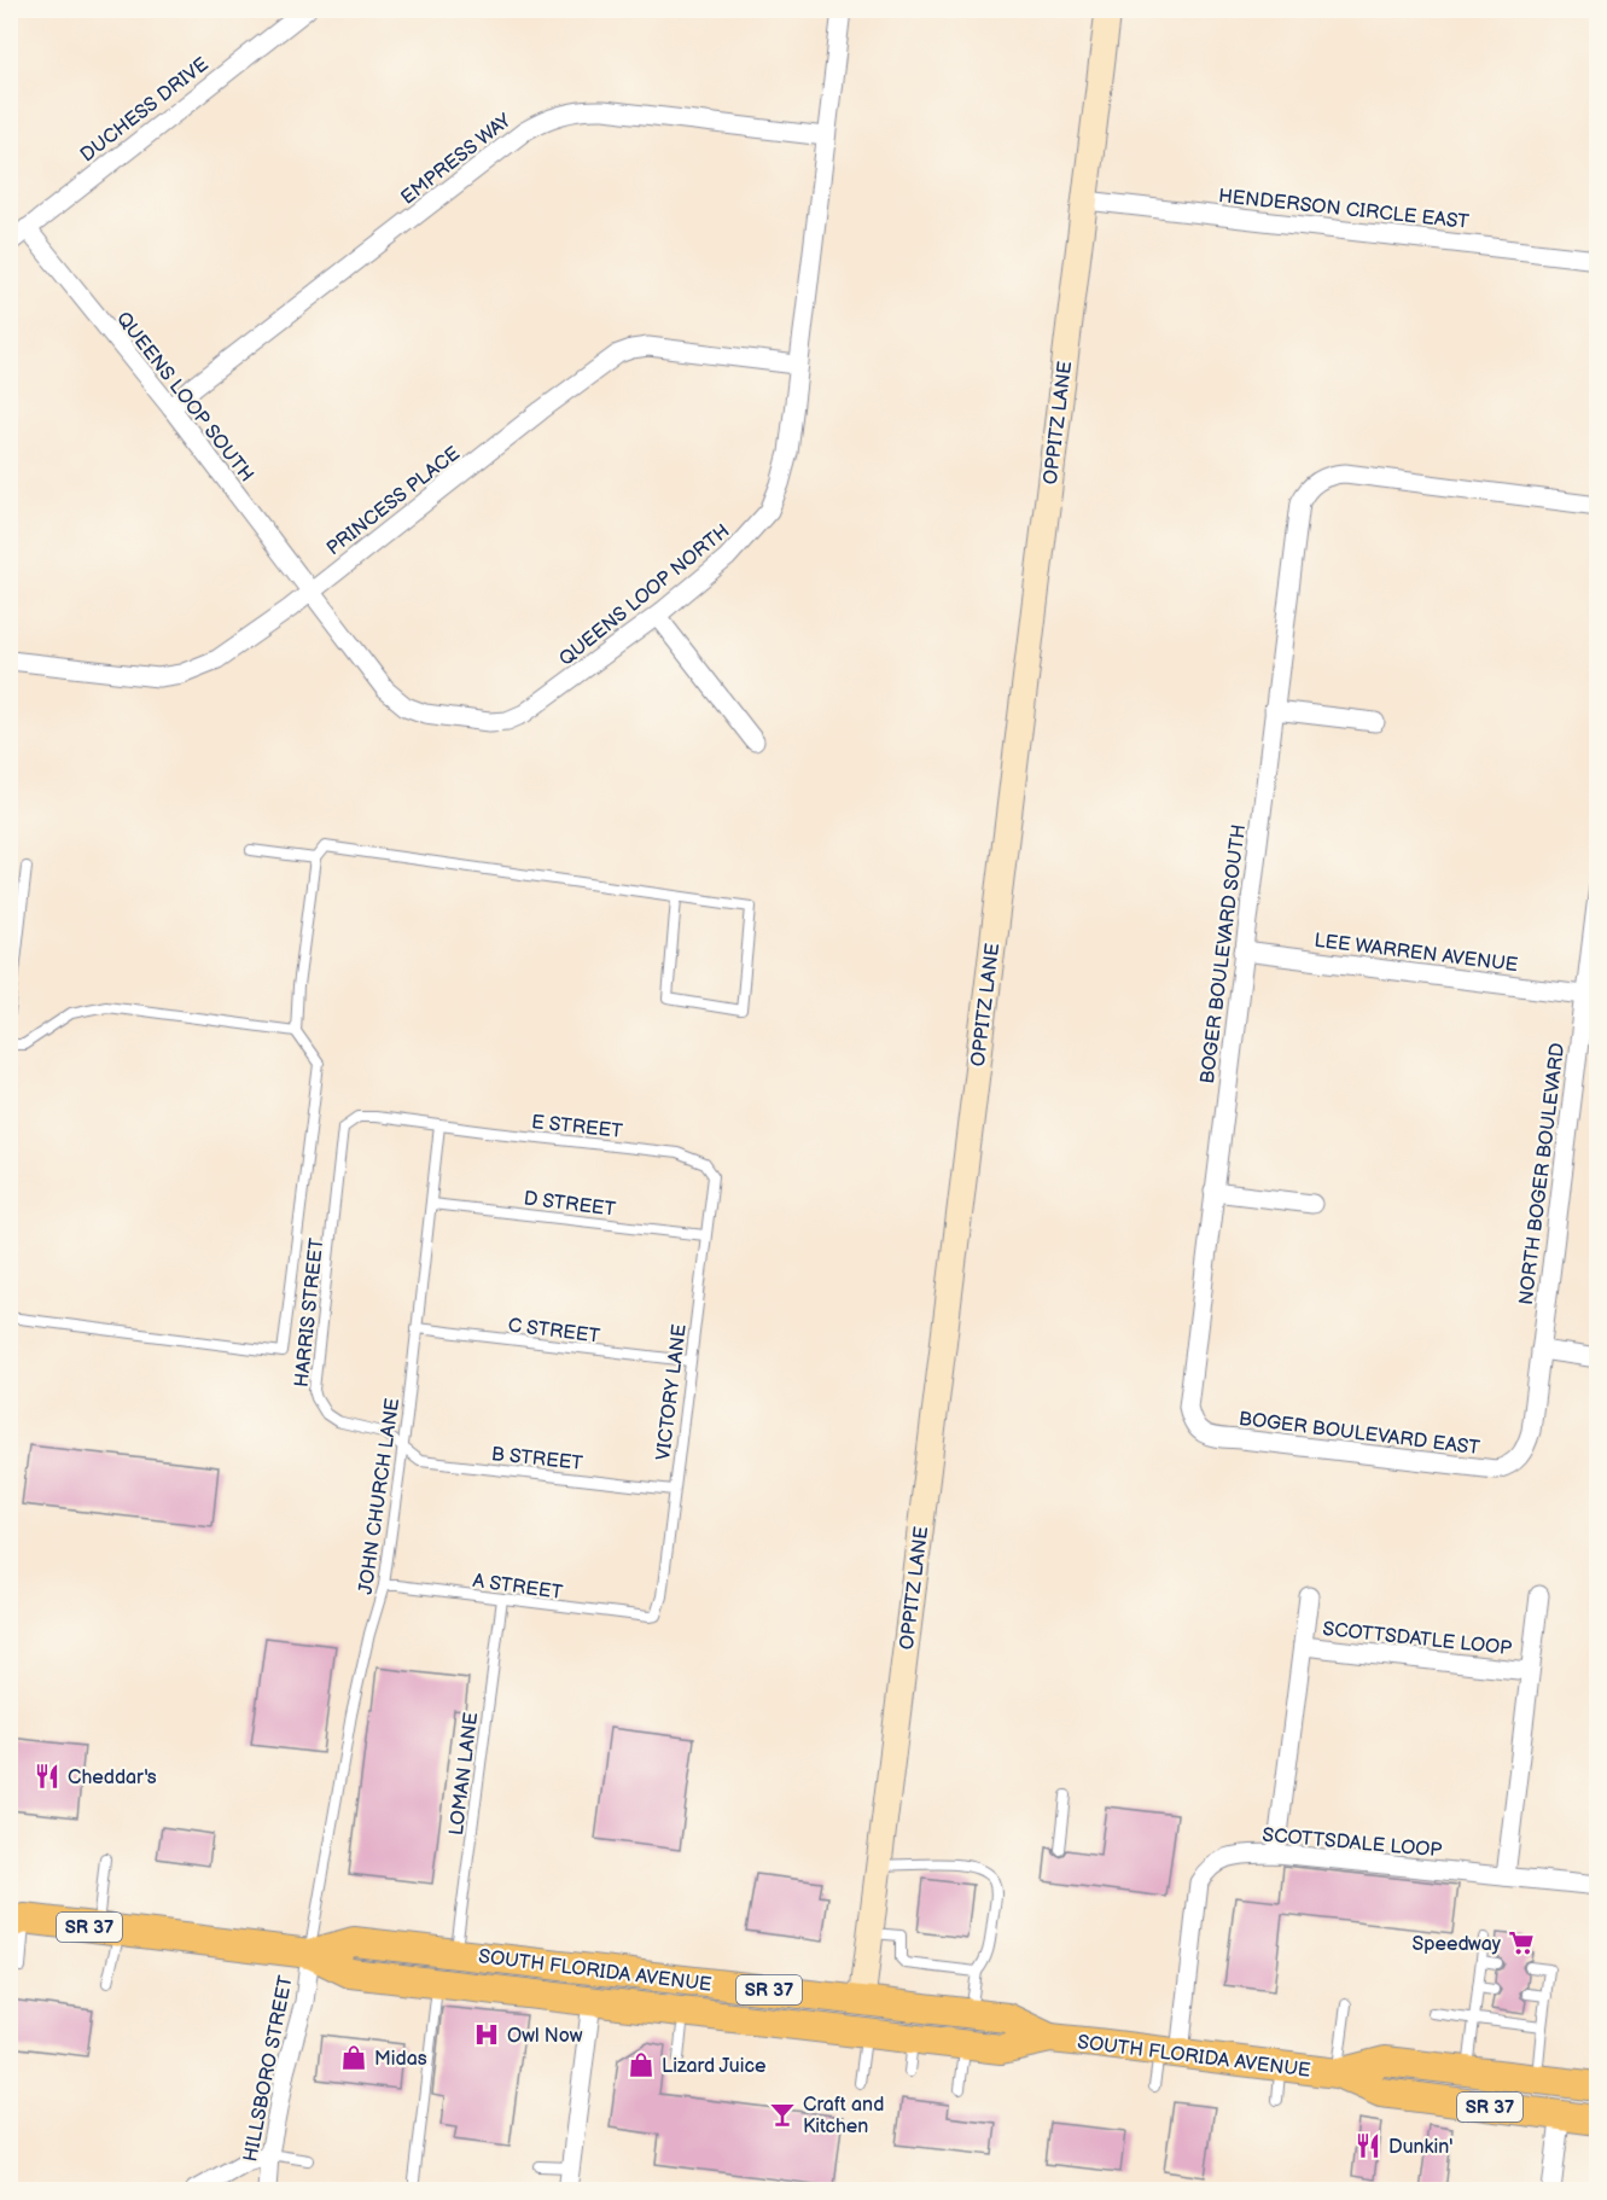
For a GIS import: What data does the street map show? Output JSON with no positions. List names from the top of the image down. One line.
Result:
{"streets":{"main road":["SR 37","SOUTH FLORIDA AVENUE"],"street":["DUCHESS DRIVE","EMPRESS WAY","HENDERSON CIRCLE EAST","QUEENS LOOP SOUTH","OPPITZ LANE","PRINCESS PLACE","QUEENS LOOP NORTH","LEE WARREN AVENUE","BOGER BOULEVARD SOUTH","NORTH BOGER BOULEVARD","BOGER BOULEVARD EAST","SCOTTSDATLE LOOP","SCOTTSDALE LOOP","HILLSBORO STREET"],"lane":["E STREET","D STREET","HARRIS STREET","C STREET","VICTORY LANE","B STREET","JOHN CHURCH LANE","A STREET","LOMAN LANE"]},"crossings":[["DUCHESS DRIVE","QUEENS LOOP SOUTH"],["EMPRESS WAY","QUEENS LOOP SOUTH"],["EMPRESS WAY","QUEENS LOOP NORTH"],["HENDERSON CIRCLE EAST","OPPITZ LANE"],["QUEENS LOOP SOUTH","PRINCESS PLACE"],["QUEENS LOOP SOUTH","QUEENS LOOP NORTH"],["OPPITZ LANE","SOUTH FLORIDA AVENUE"],["PRINCESS PLACE","QUEENS LOOP NORTH"],["LEE WARREN AVENUE","BOGER BOULEVARD SOUTH"],["LEE WARREN AVENUE","NORTH BOGER BOULEVARD"],["BOGER BOULEVARD SOUTH","BOGER BOULEVARD EAST"],["E STREET","HARRIS STREET"],["E STREET","VICTORY LANE"],["E STREET","JOHN CHURCH LANE"],["NORTH BOGER BOULEVARD","BOGER BOULEVARD EAST"],["D STREET","VICTORY LANE"],["D STREET","JOHN CHURCH LANE"],["HARRIS STREET","B STREET"],["HARRIS STREET","JOHN CHURCH LANE"],["C STREET","VICTORY LANE"],["C STREET","JOHN CHURCH LANE"],["VICTORY LANE","B STREET"],["VICTORY LANE","A STREET"],["B STREET","JOHN CHURCH LANE"],["JOHN CHURCH LANE","A STREET"],["JOHN CHURCH LANE","SOUTH FLORIDA AVENUE"],["JOHN CHURCH LANE","HILLSBORO STREET"],["A STREET","LOMAN LANE"],["LOMAN LANE","SOUTH FLORIDA AVENUE"],["SCOTTSDALE LOOP","SOUTH FLORIDA AVENUE"],["SOUTH FLORIDA AVENUE","HILLSBORO STREET"]],"places":{"restaurant":["Cheddar's","Dunkin'"],"supermarket":["Speedway"],"hospital":["Owl Now"],"shop":["Midas","Lizard Juice"],"bar":["Craft and Kitchen"]}}
